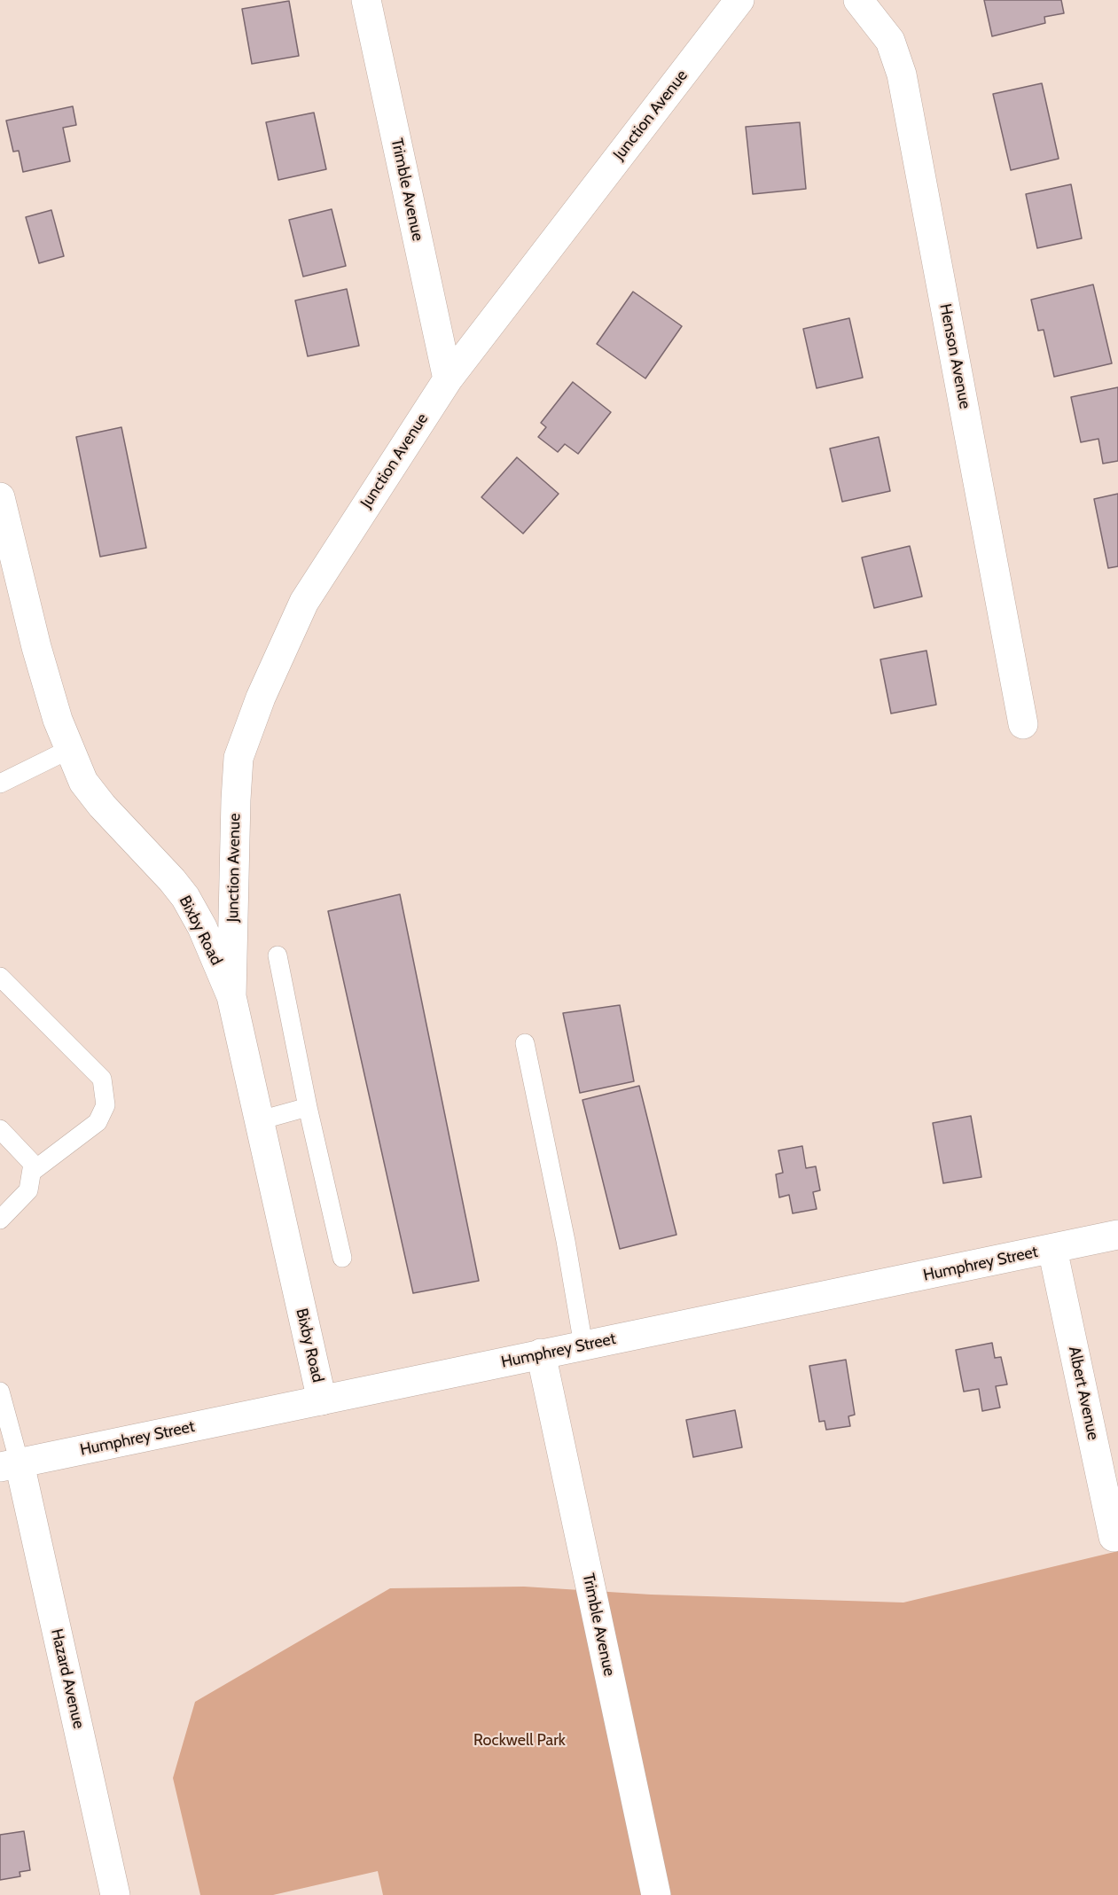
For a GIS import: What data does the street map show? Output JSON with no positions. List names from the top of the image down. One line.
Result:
{"streets":{"street":["Junction Avenue","Trimble Avenue","Henson Avenue","Bixby Road","Humphrey Street","Albert Avenue","Hazard Avenue"]},"crossings":[["Junction Avenue","Trimble Avenue"],["Junction Avenue","Bixby Road"],["Trimble Avenue","Humphrey Street"],["Bixby Road","Humphrey Street"],["Humphrey Street","Albert Avenue"],["Humphrey Street","Hazard Avenue"]],"parks":["Rockwell Park"]}
